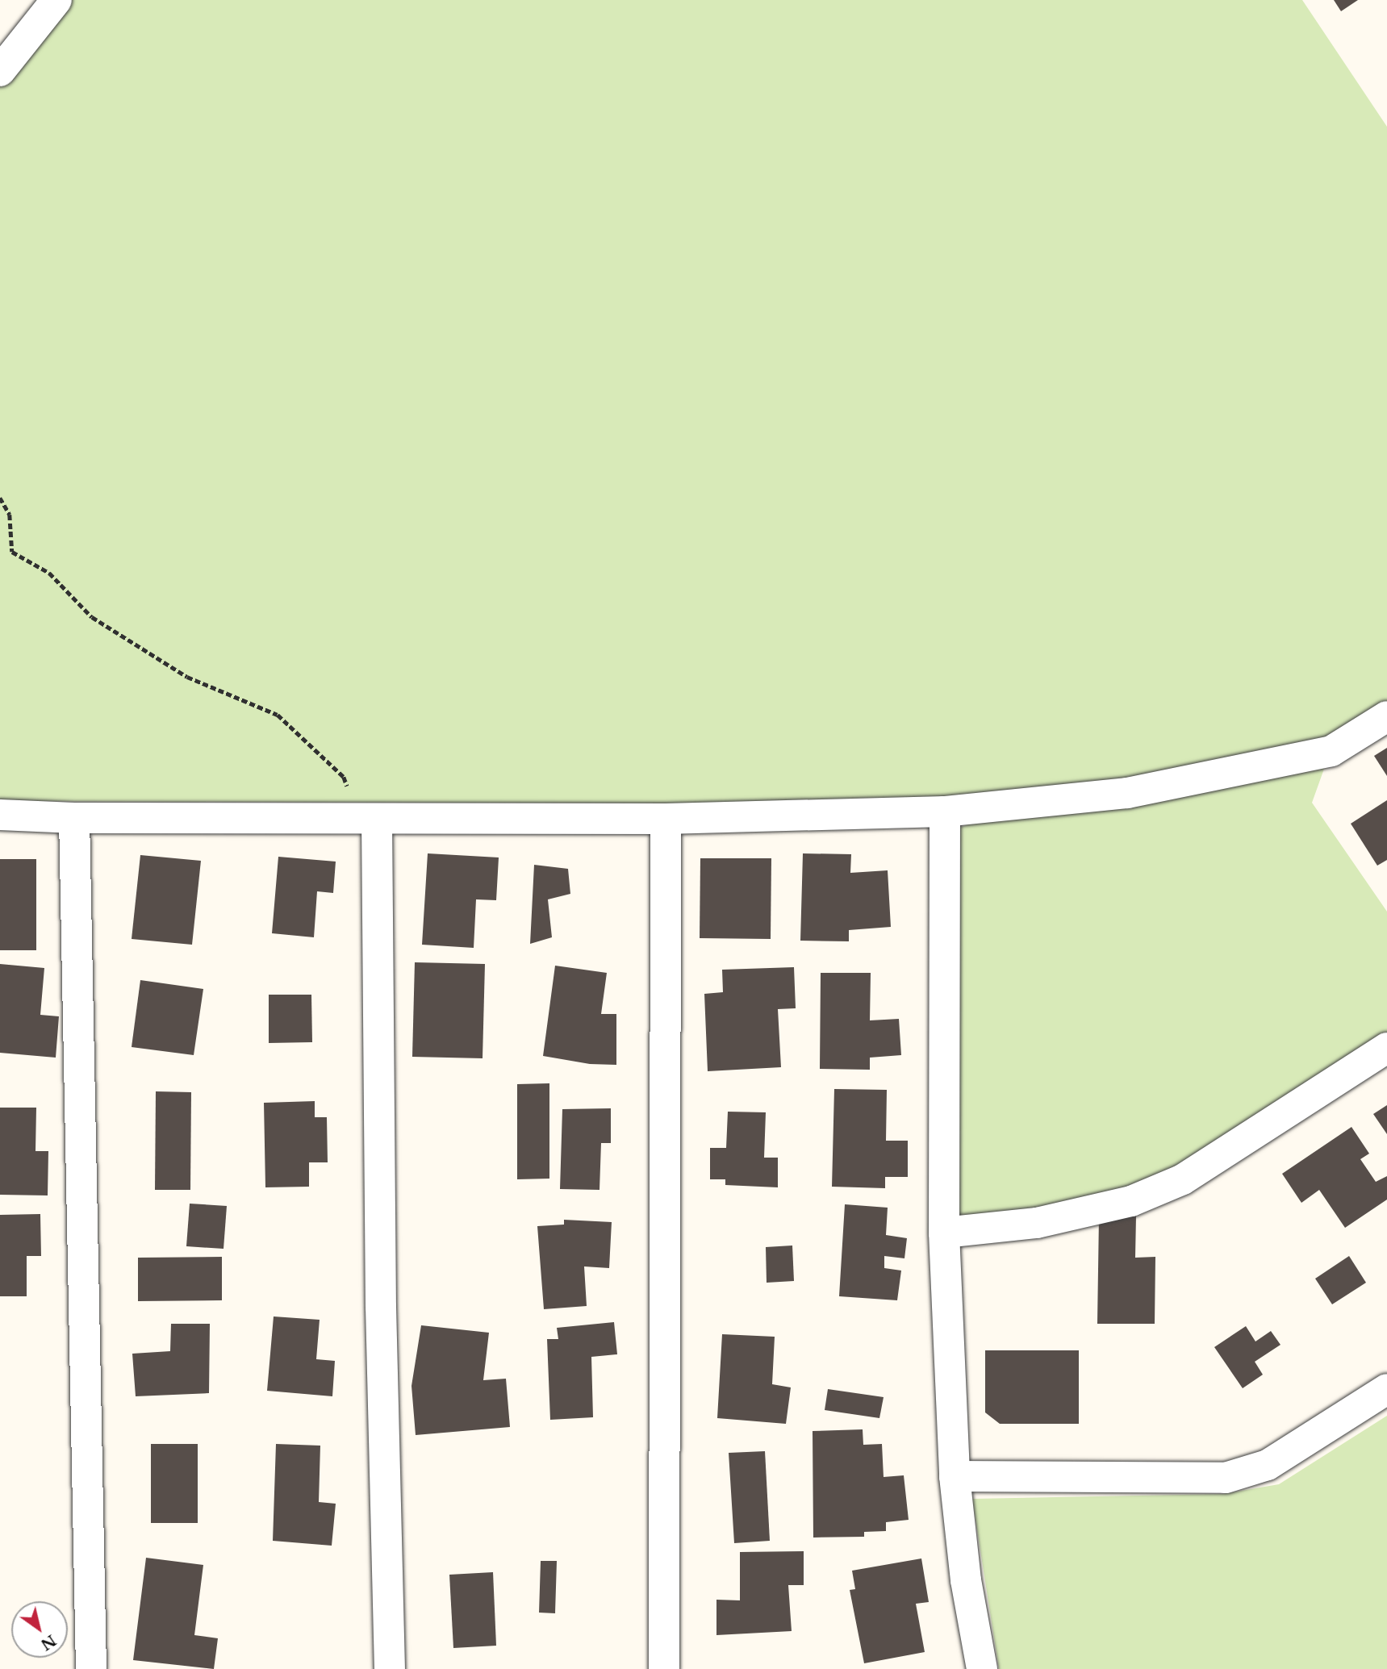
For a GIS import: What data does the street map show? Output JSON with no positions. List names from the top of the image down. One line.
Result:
{"north":"bottom right"}
